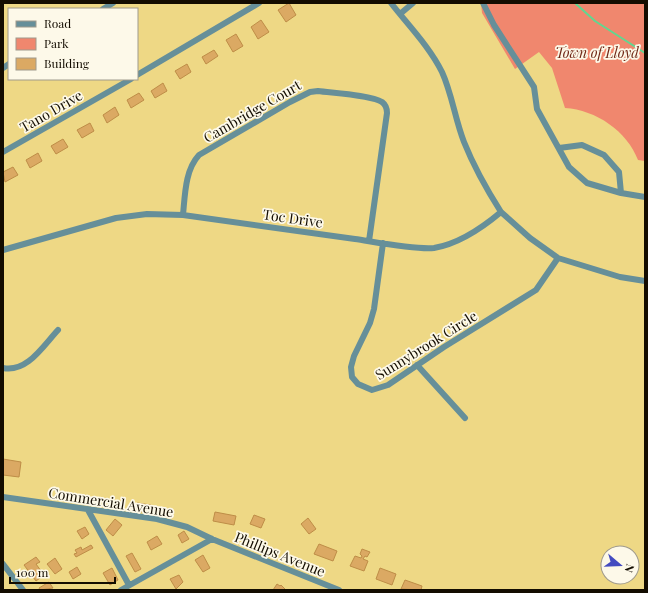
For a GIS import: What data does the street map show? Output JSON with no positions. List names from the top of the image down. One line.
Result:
{"streets":{"street":["Tano Drive","Cambridge Court","Toc Drive","Sunnybrook Circle","Commercial Avenue","Phillips Avenue"]},"crossings":[["Cambridge Court","Toc Drive"],["Toc Drive","Sunnybrook Circle"],["Commercial Avenue","Phillips Avenue"]],"parks":["Town of Lloyd"],"legend":["Road","Park","Building"],"scale_bar":"100 m","north":"right"}
